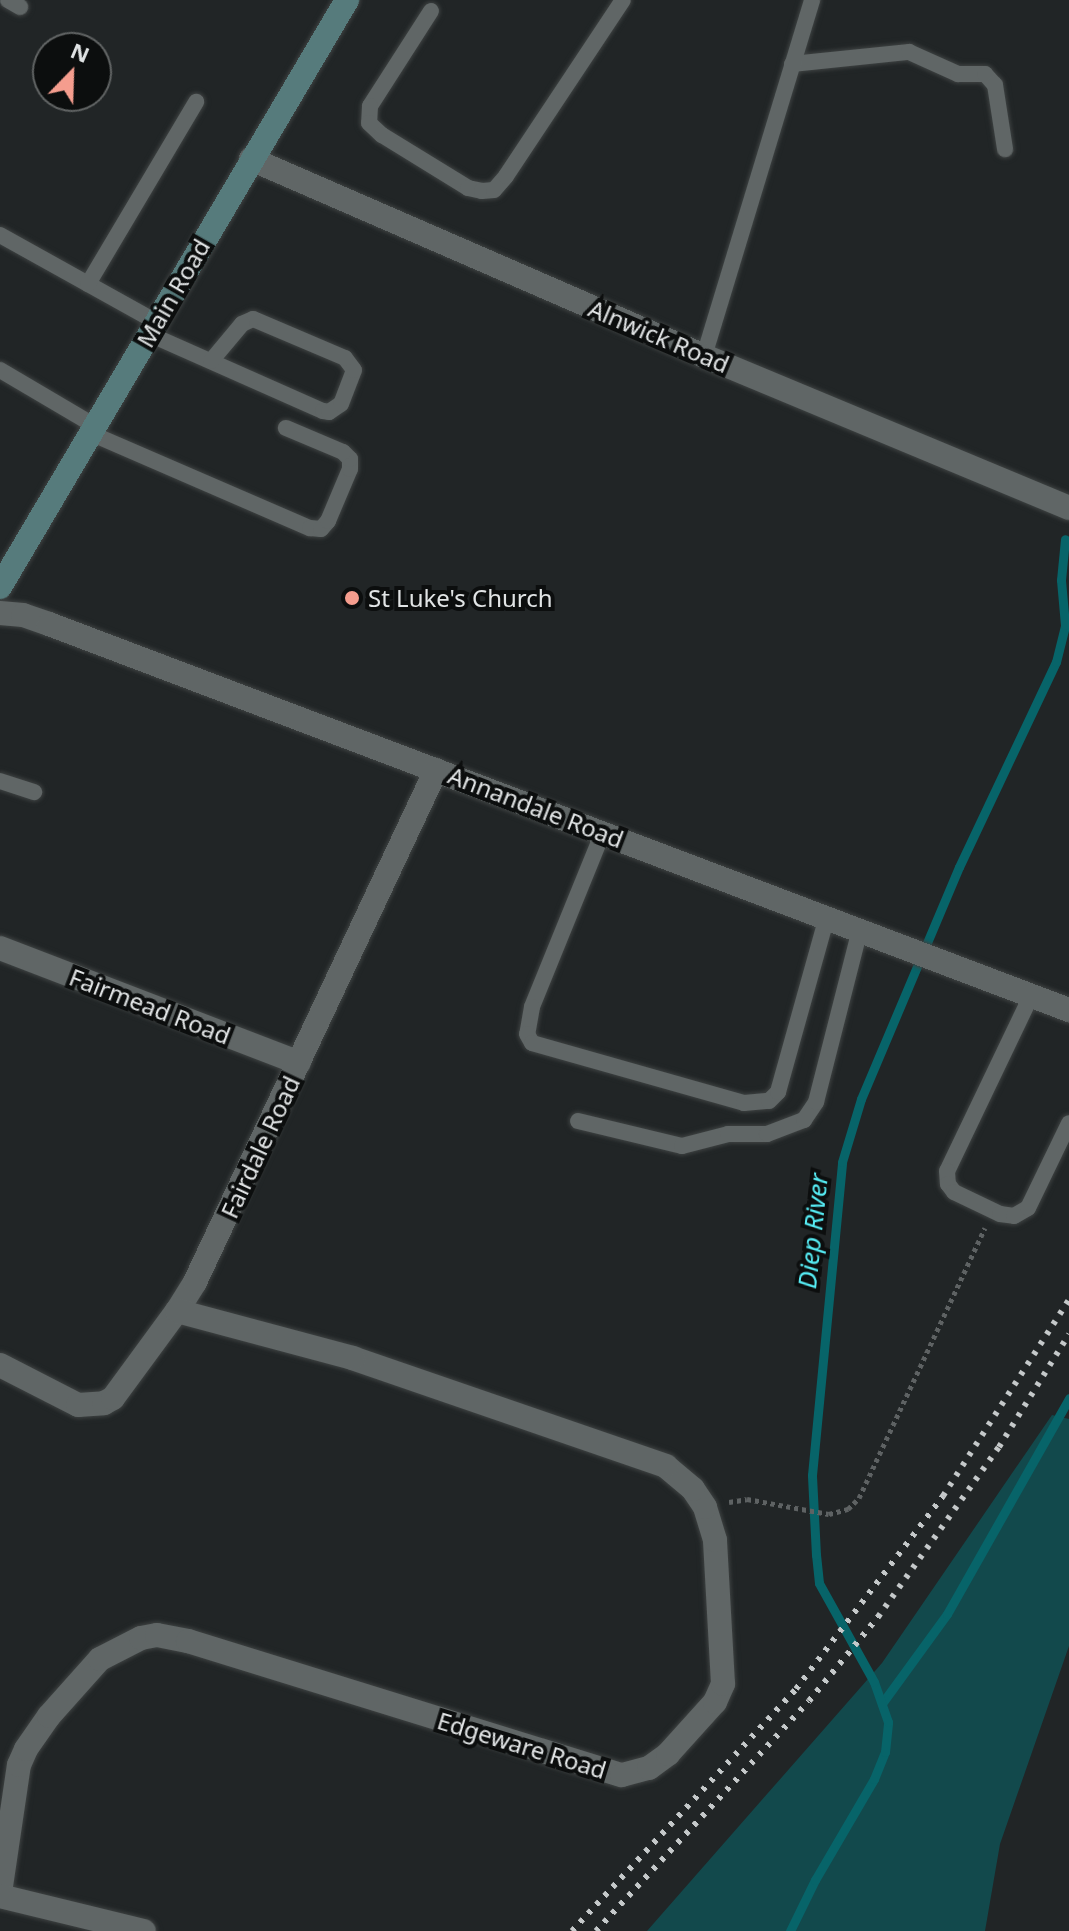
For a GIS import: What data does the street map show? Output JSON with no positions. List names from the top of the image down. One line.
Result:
{"streets":{"main road":["Main Road"],"street":["Alnwick Road","Annandale Road","Fairmead Road","Fairdale Road","Edgeware Road"]},"crossings":[["Main Road","Alnwick Road"],["Annandale Road","Fairdale Road"],["Fairmead Road","Fairdale Road"],["Fairdale Road","Edgeware Road"]],"water":["Diep River"],"places":["St Luke's Church"],"north":"top right"}
